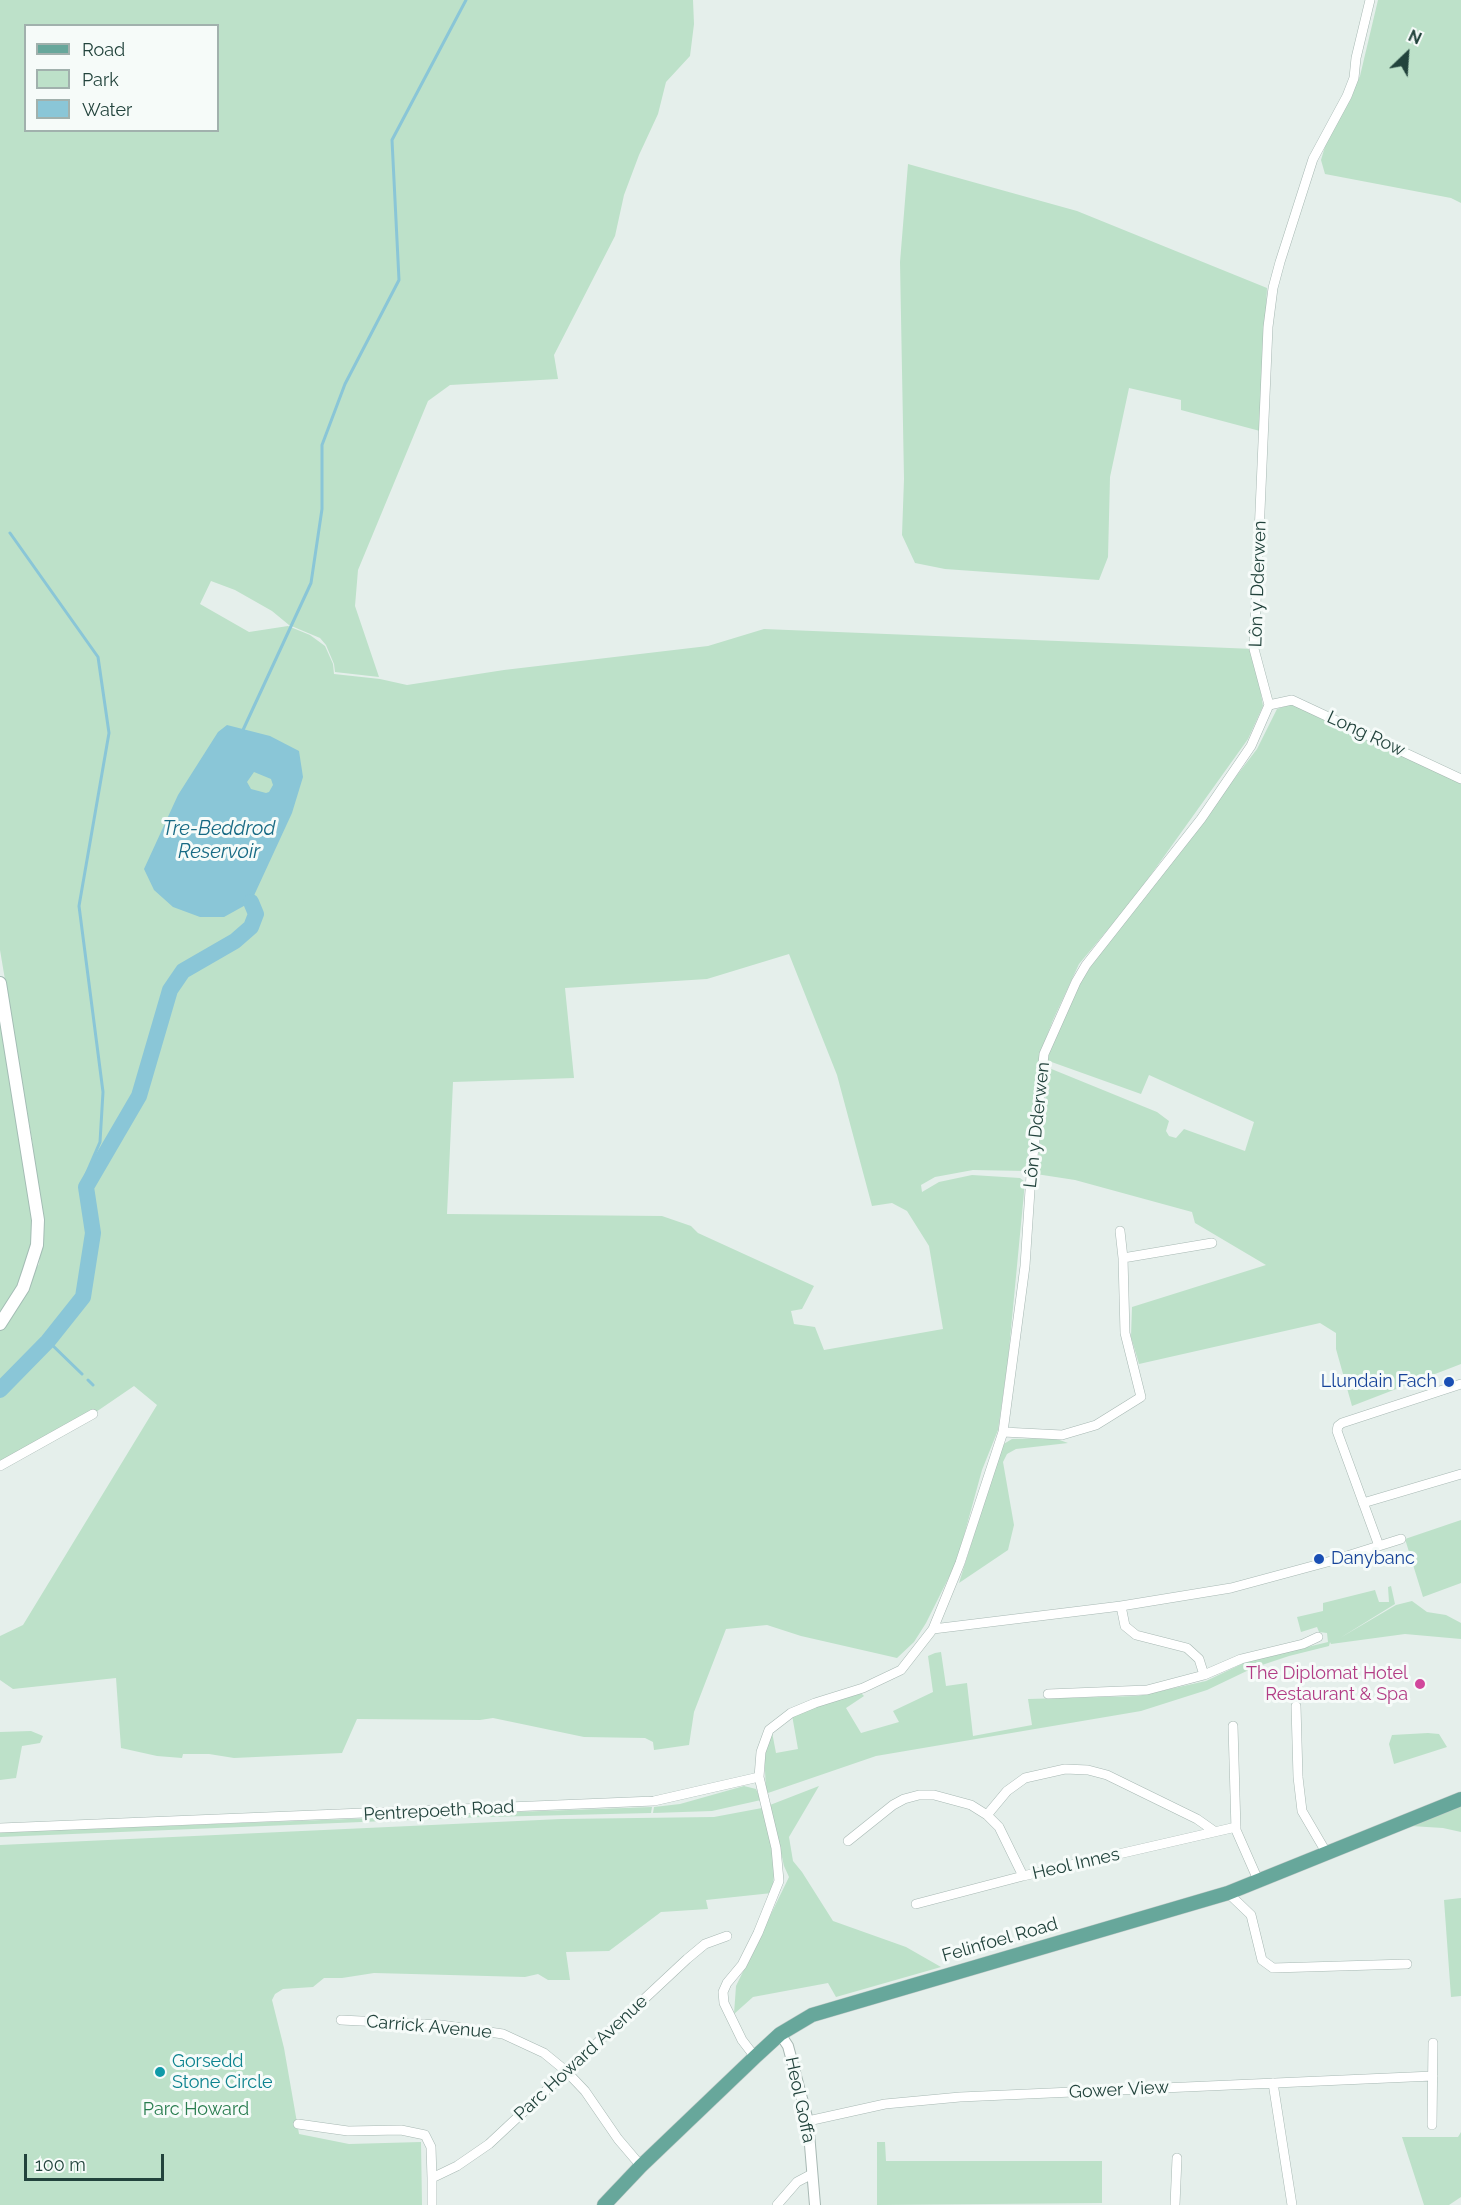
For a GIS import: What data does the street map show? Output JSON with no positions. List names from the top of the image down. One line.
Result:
{"streets":{"main road":["Felinfoel Road"],"street":["Lôn y Dderwen","Long Row","Pentrepoeth Road","Heol Innes","Carrick Avenue","Parc Howard Avenue","Gower View","Heol Goffa"]},"crossings":[["Lôn y Dderwen","Long Row"],["Lôn y Dderwen","Pentrepoeth Road"],["Lôn y Dderwen","Felinfoel Road"],["Felinfoel Road","Carrick Avenue"],["Felinfoel Road","Heol Goffa"],["Carrick Avenue","Parc Howard Avenue"],["Gower View","Heol Goffa"]],"water":["Tre-Beddrod Reservoir"],"parks":["Parc Howard"],"places":["Llundain Fach","Danybanc","The Diplomat Hotel Restaurant & Spa","Gorsedd Stone Circle"],"legend":["Road","Park","Water"],"scale_bar":"100 m","north":"top right"}
